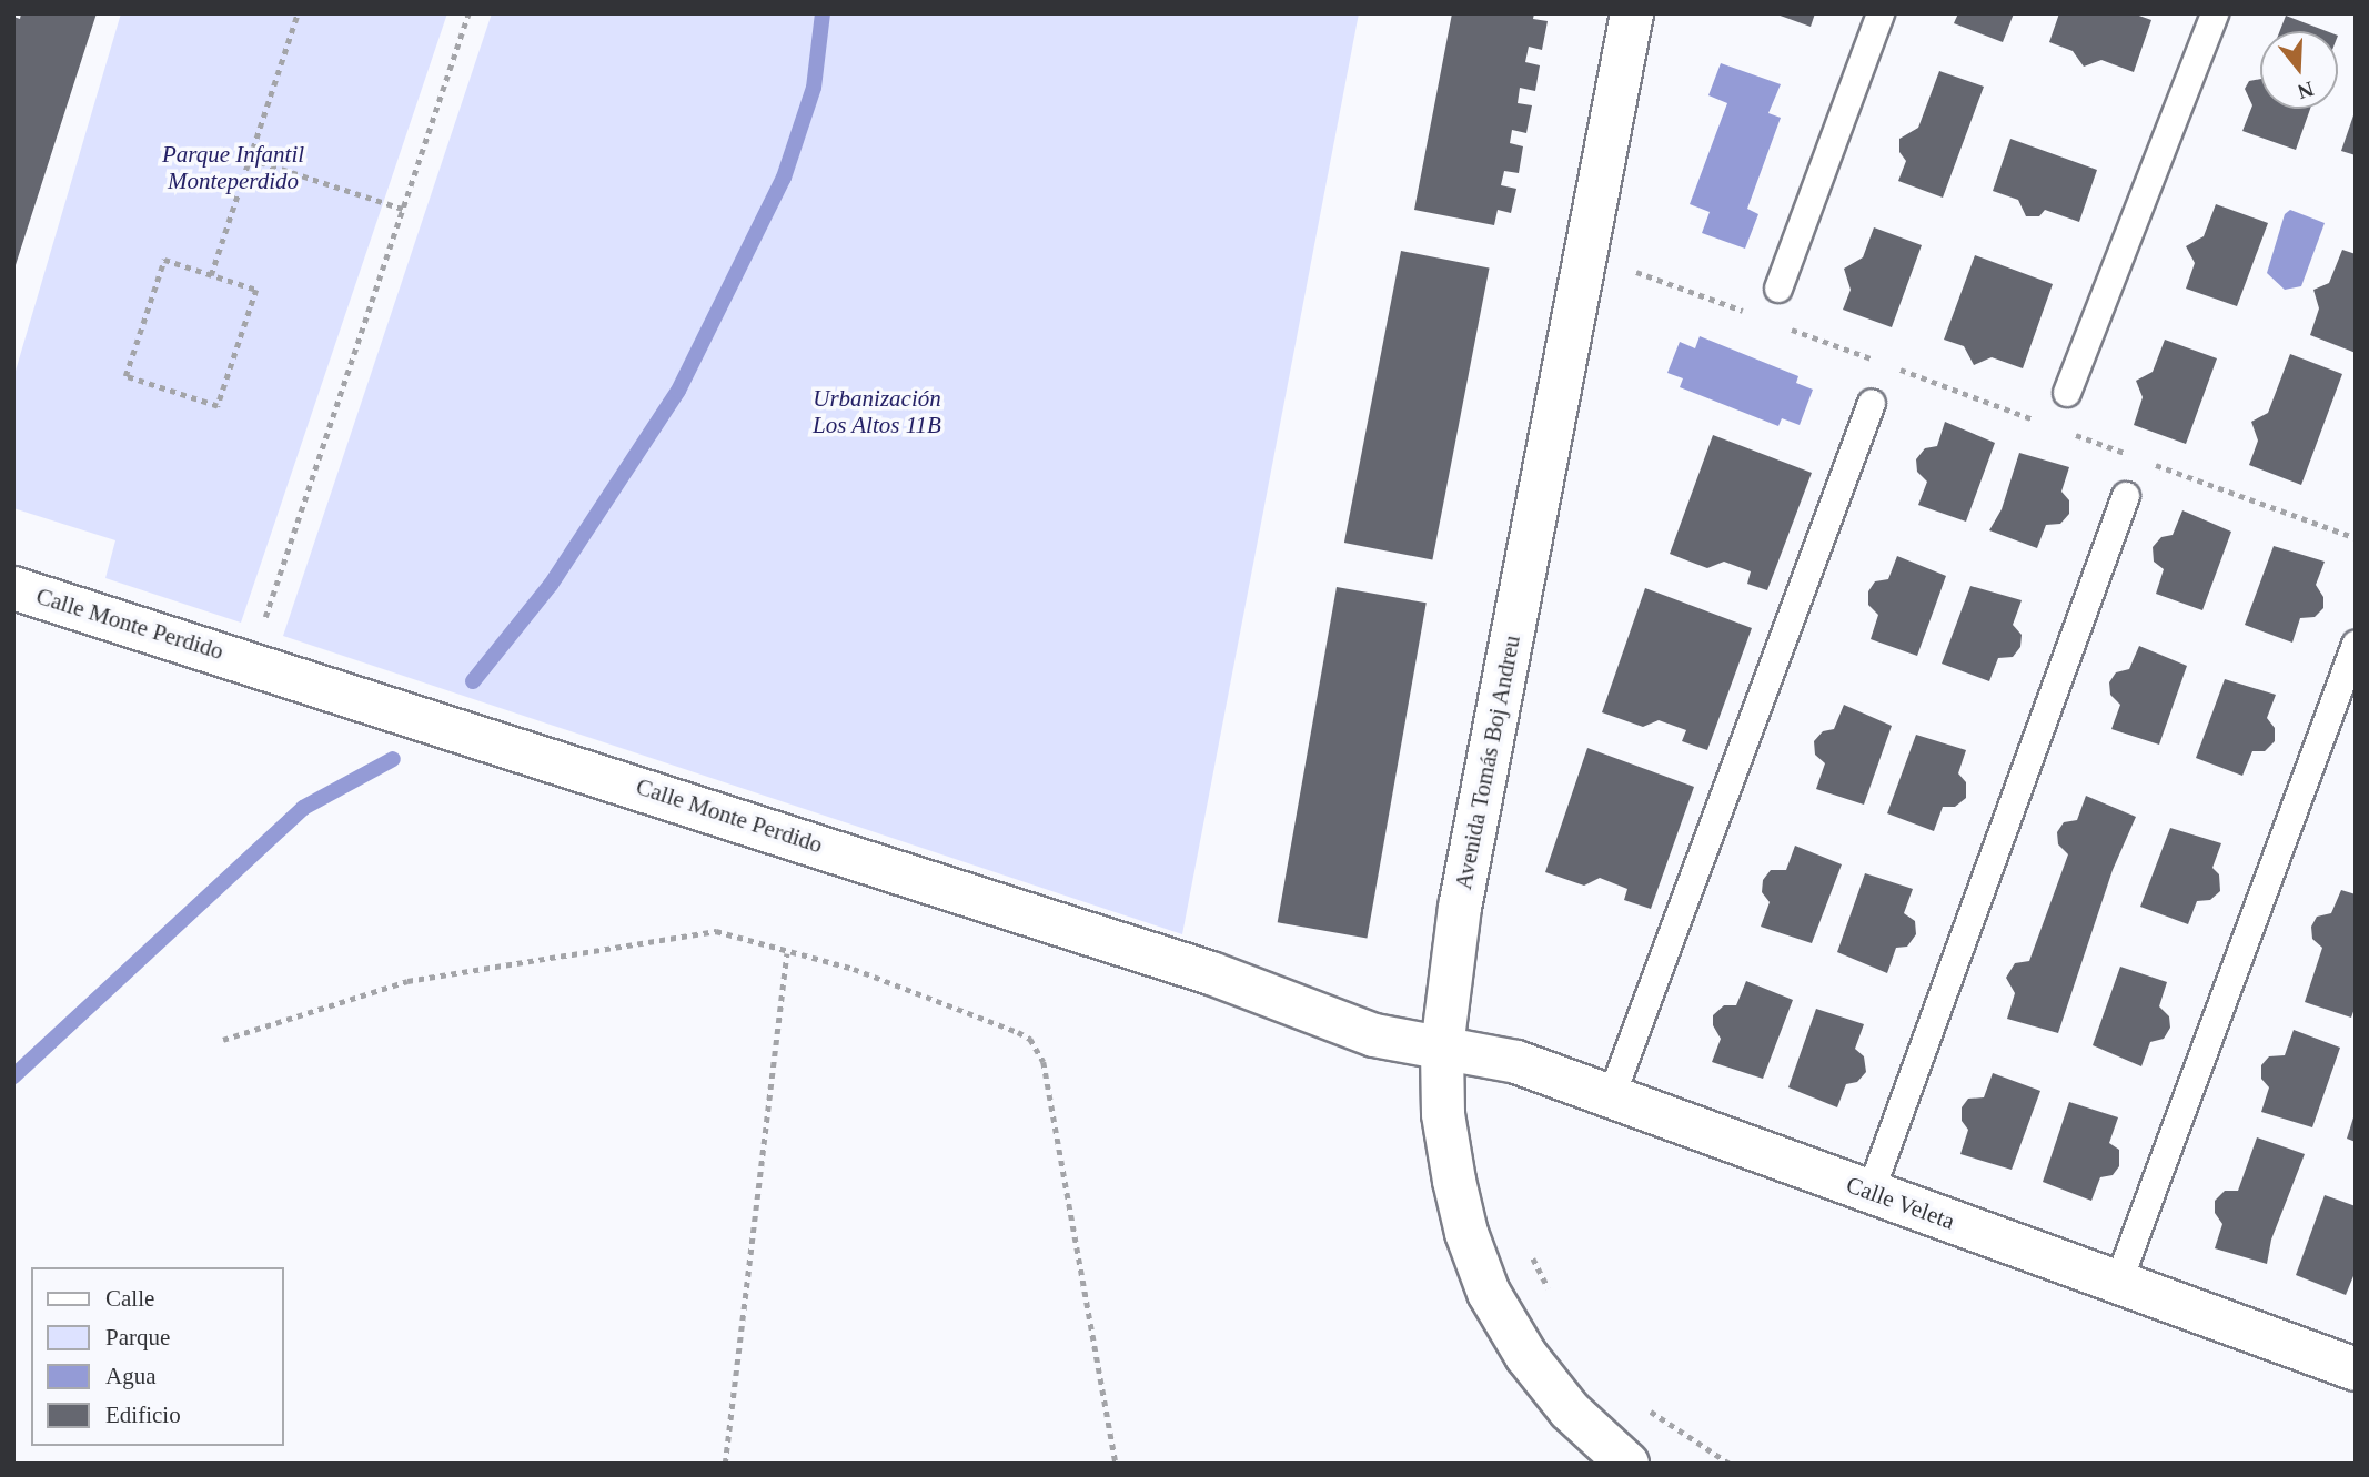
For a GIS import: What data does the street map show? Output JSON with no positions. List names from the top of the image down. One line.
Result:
{"streets":{"street":["Calle Monte Perdido","Avenida Tomás Boj Andreu","Calle Veleta"]},"crossings":[["Calle Monte Perdido","Avenida Tomás Boj Andreu"],["Calle Monte Perdido","Calle Veleta"],["Avenida Tomás Boj Andreu","Calle Veleta"]],"parks":["Parque Infantil Monteperdido","Urbanización Los Altos 11B"],"legend":["Calle","Parque","Agua","Edificio"],"north":"bottom"}
